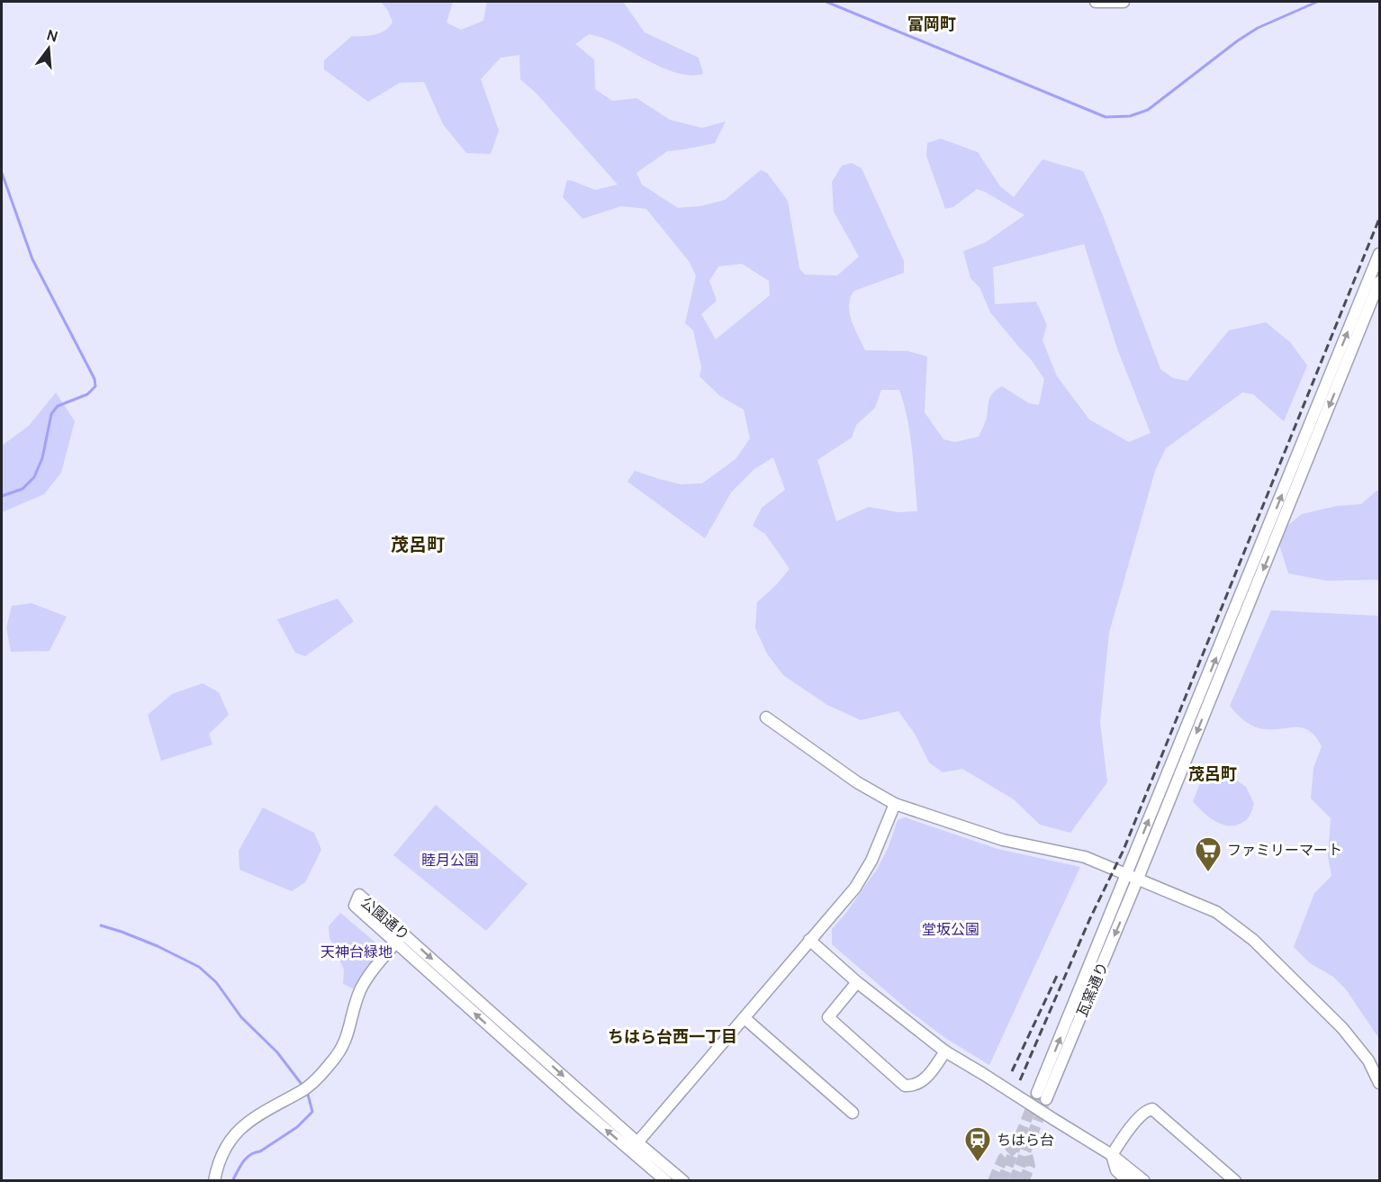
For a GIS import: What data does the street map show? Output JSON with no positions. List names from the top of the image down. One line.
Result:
{"streets":{"street":["公園通り","瓦窯通り"]},"districts":["富岡町","茂呂町","茂呂町","ちはら台西一丁目"],"parks":["睦月公園","堂坂公園","天神台緑地"],"places":{"supermarket":["ファミリーマート"],"station":["ちはら台"]},"north":"top"}
